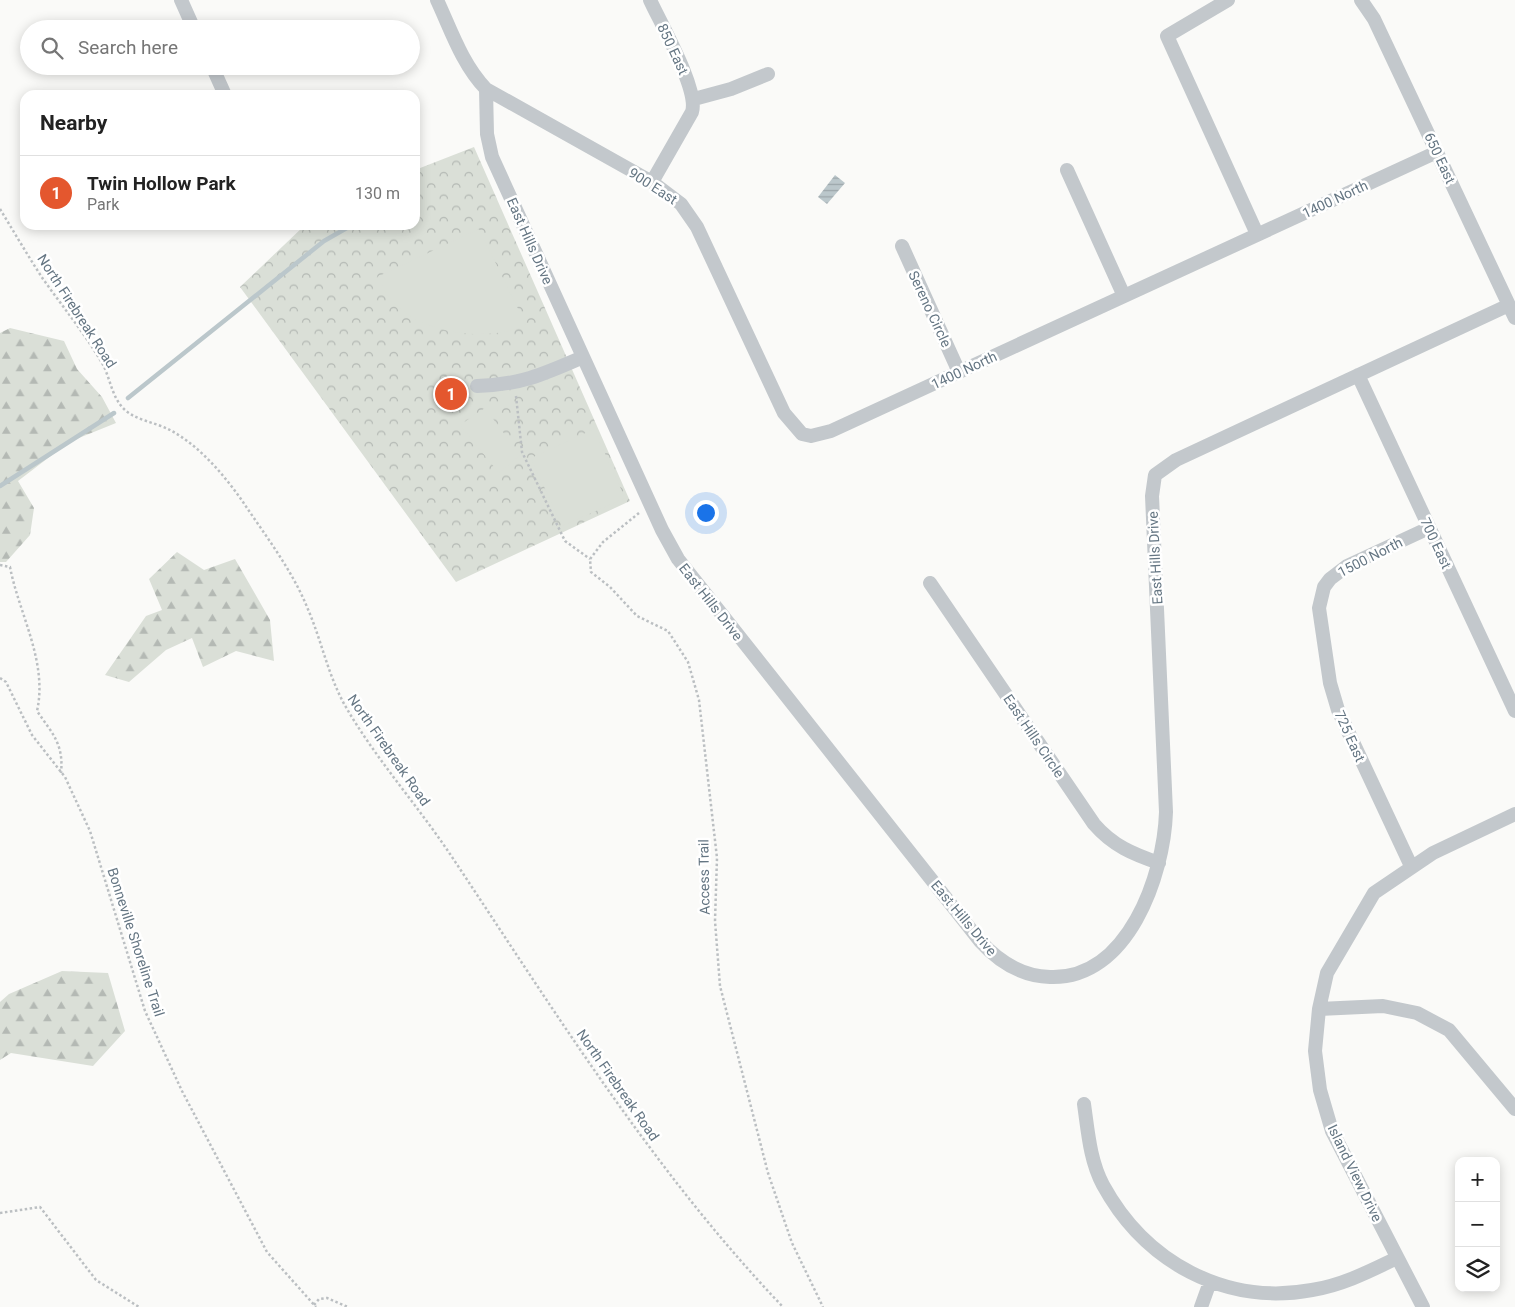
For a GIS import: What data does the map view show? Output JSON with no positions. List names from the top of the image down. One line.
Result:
{"streets":{"street":["850 East","650 East","900 East","1400 North","East Hills Drive","Sereno Circle","700 East","1500 North","East Hills Circle","725 East","Island View Drive"],"path":["North Firebreak Road","Access Trail","Bonneville Shoreline Trail"]},"crossings":[["650 East","1400 North"],["650 East","East Hills Drive"],["900 East","1400 North"],["900 East","East Hills Drive"],["1400 North","Sereno Circle"],["East Hills Drive","700 East"],["East Hills Drive","East Hills Circle"],["700 East","1500 North"],["1500 North","725 East"],["725 East","Island View Drive"]],"page":{"search":"Search here","heading":"Nearby","list":[{"mark":"1","name":"Twin Hollow Park","note":"Park","value":"130 m"}],"pins":"1","map_buttons":["+","−"]}}
